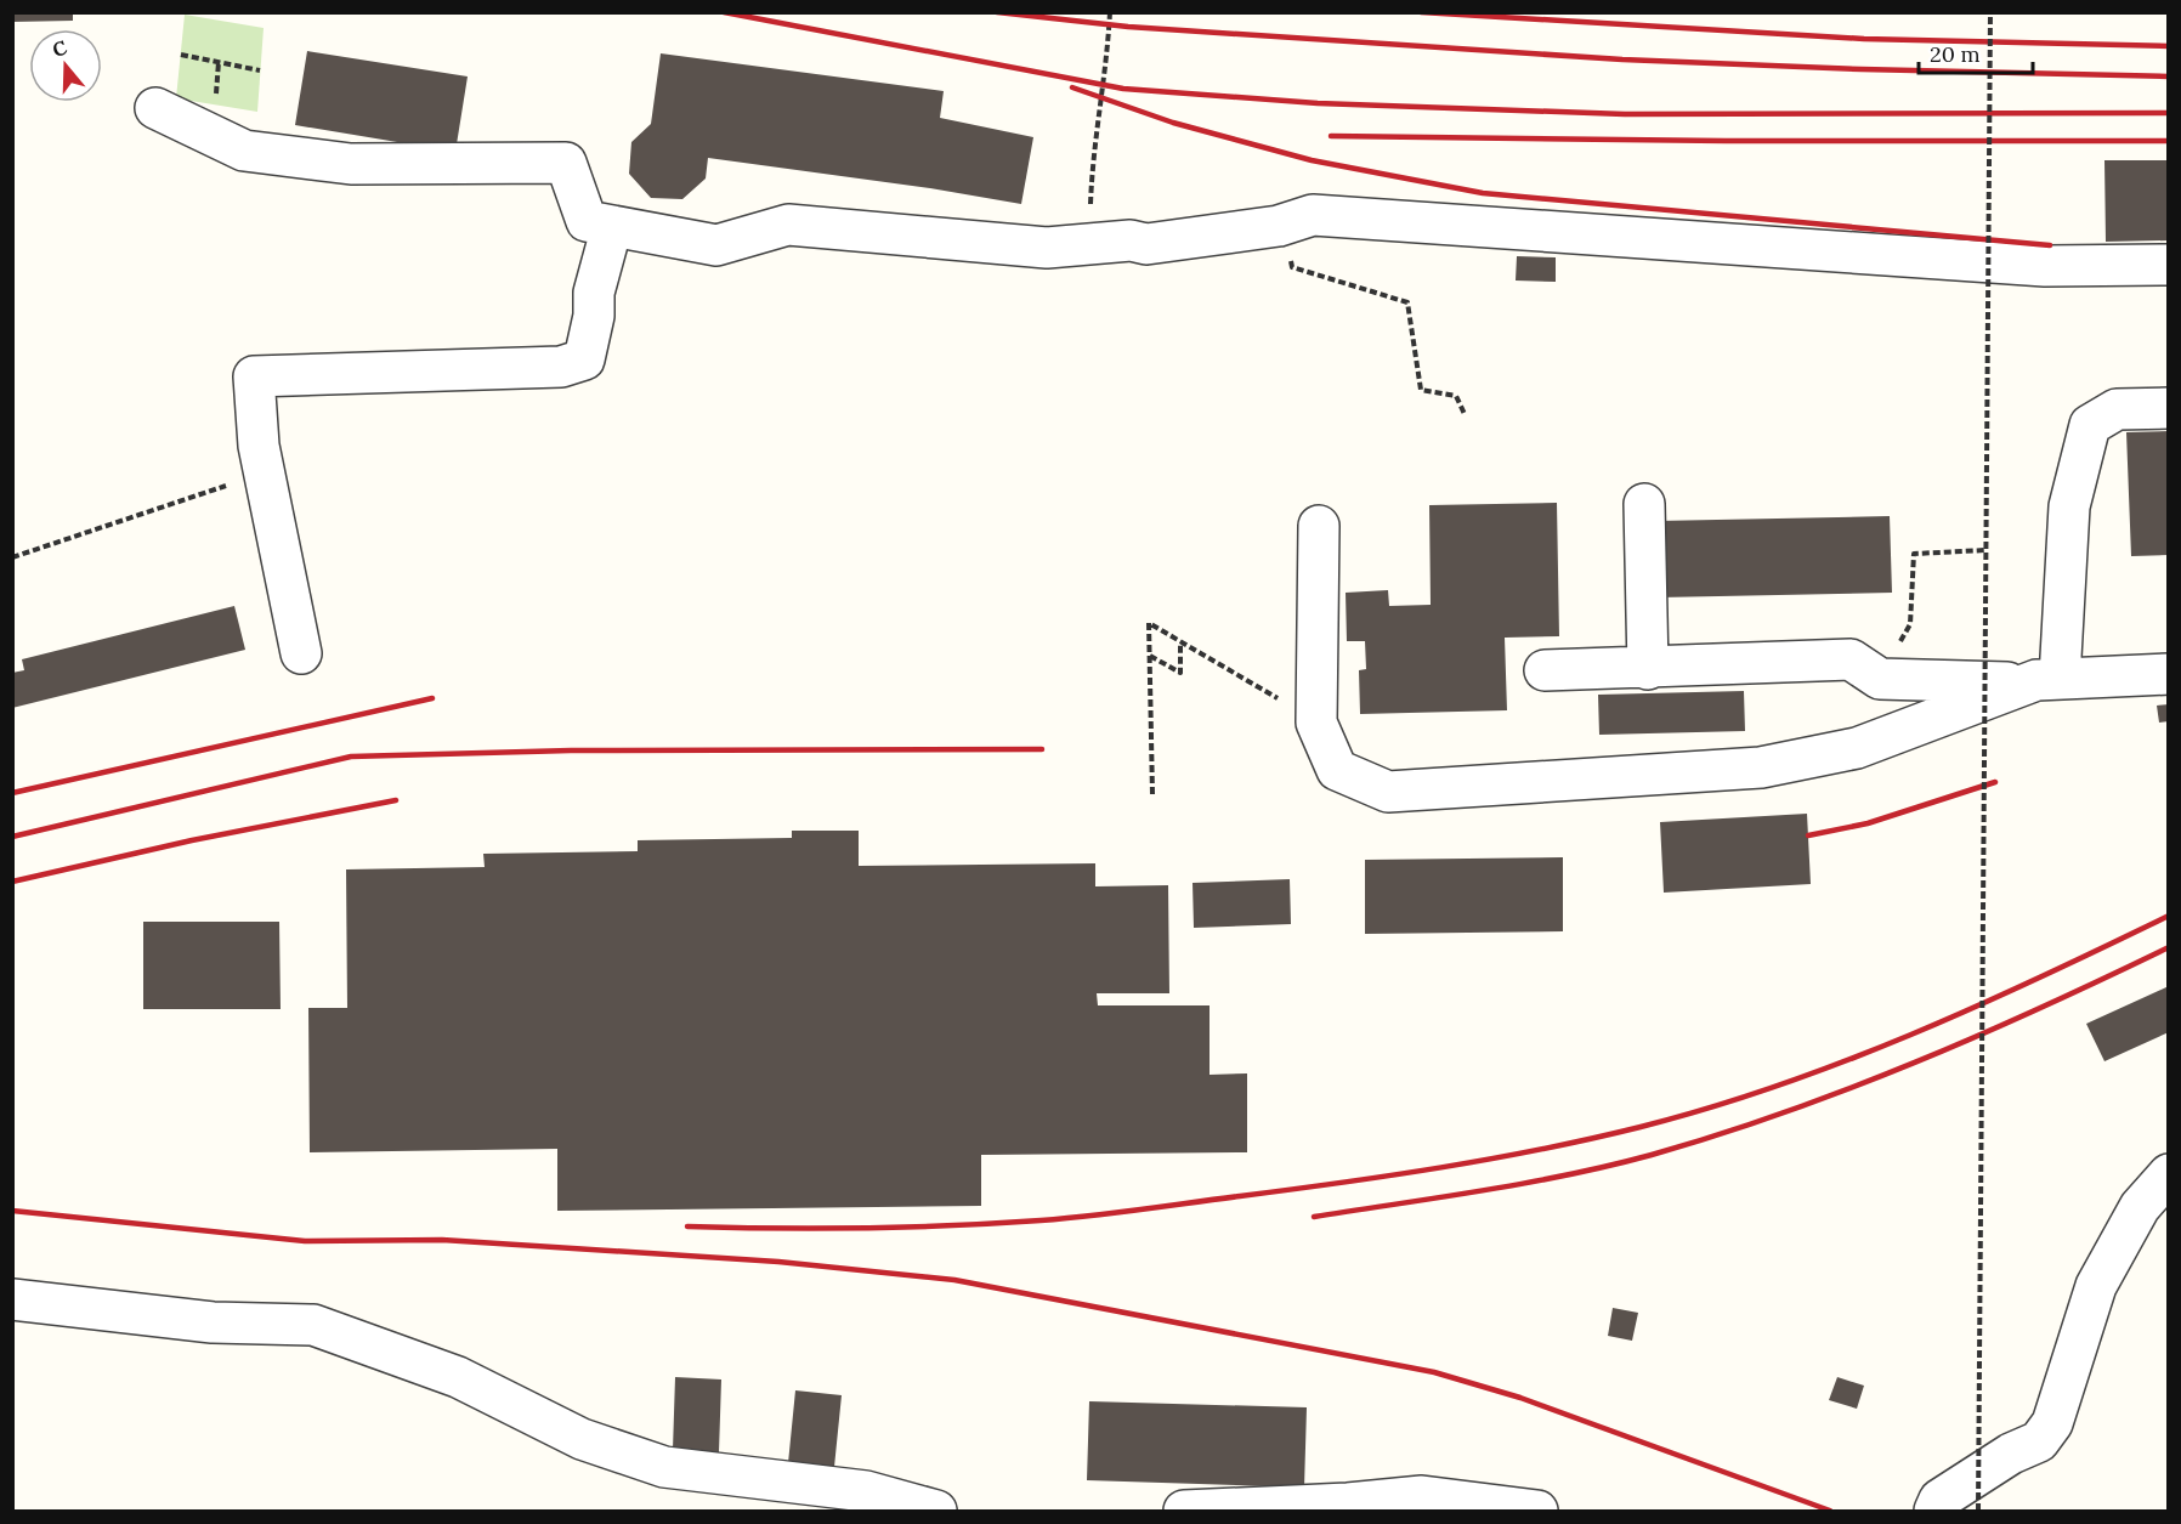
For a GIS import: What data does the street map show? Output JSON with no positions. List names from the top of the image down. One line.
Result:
{"scale_bar":"20 m","north":"top"}
